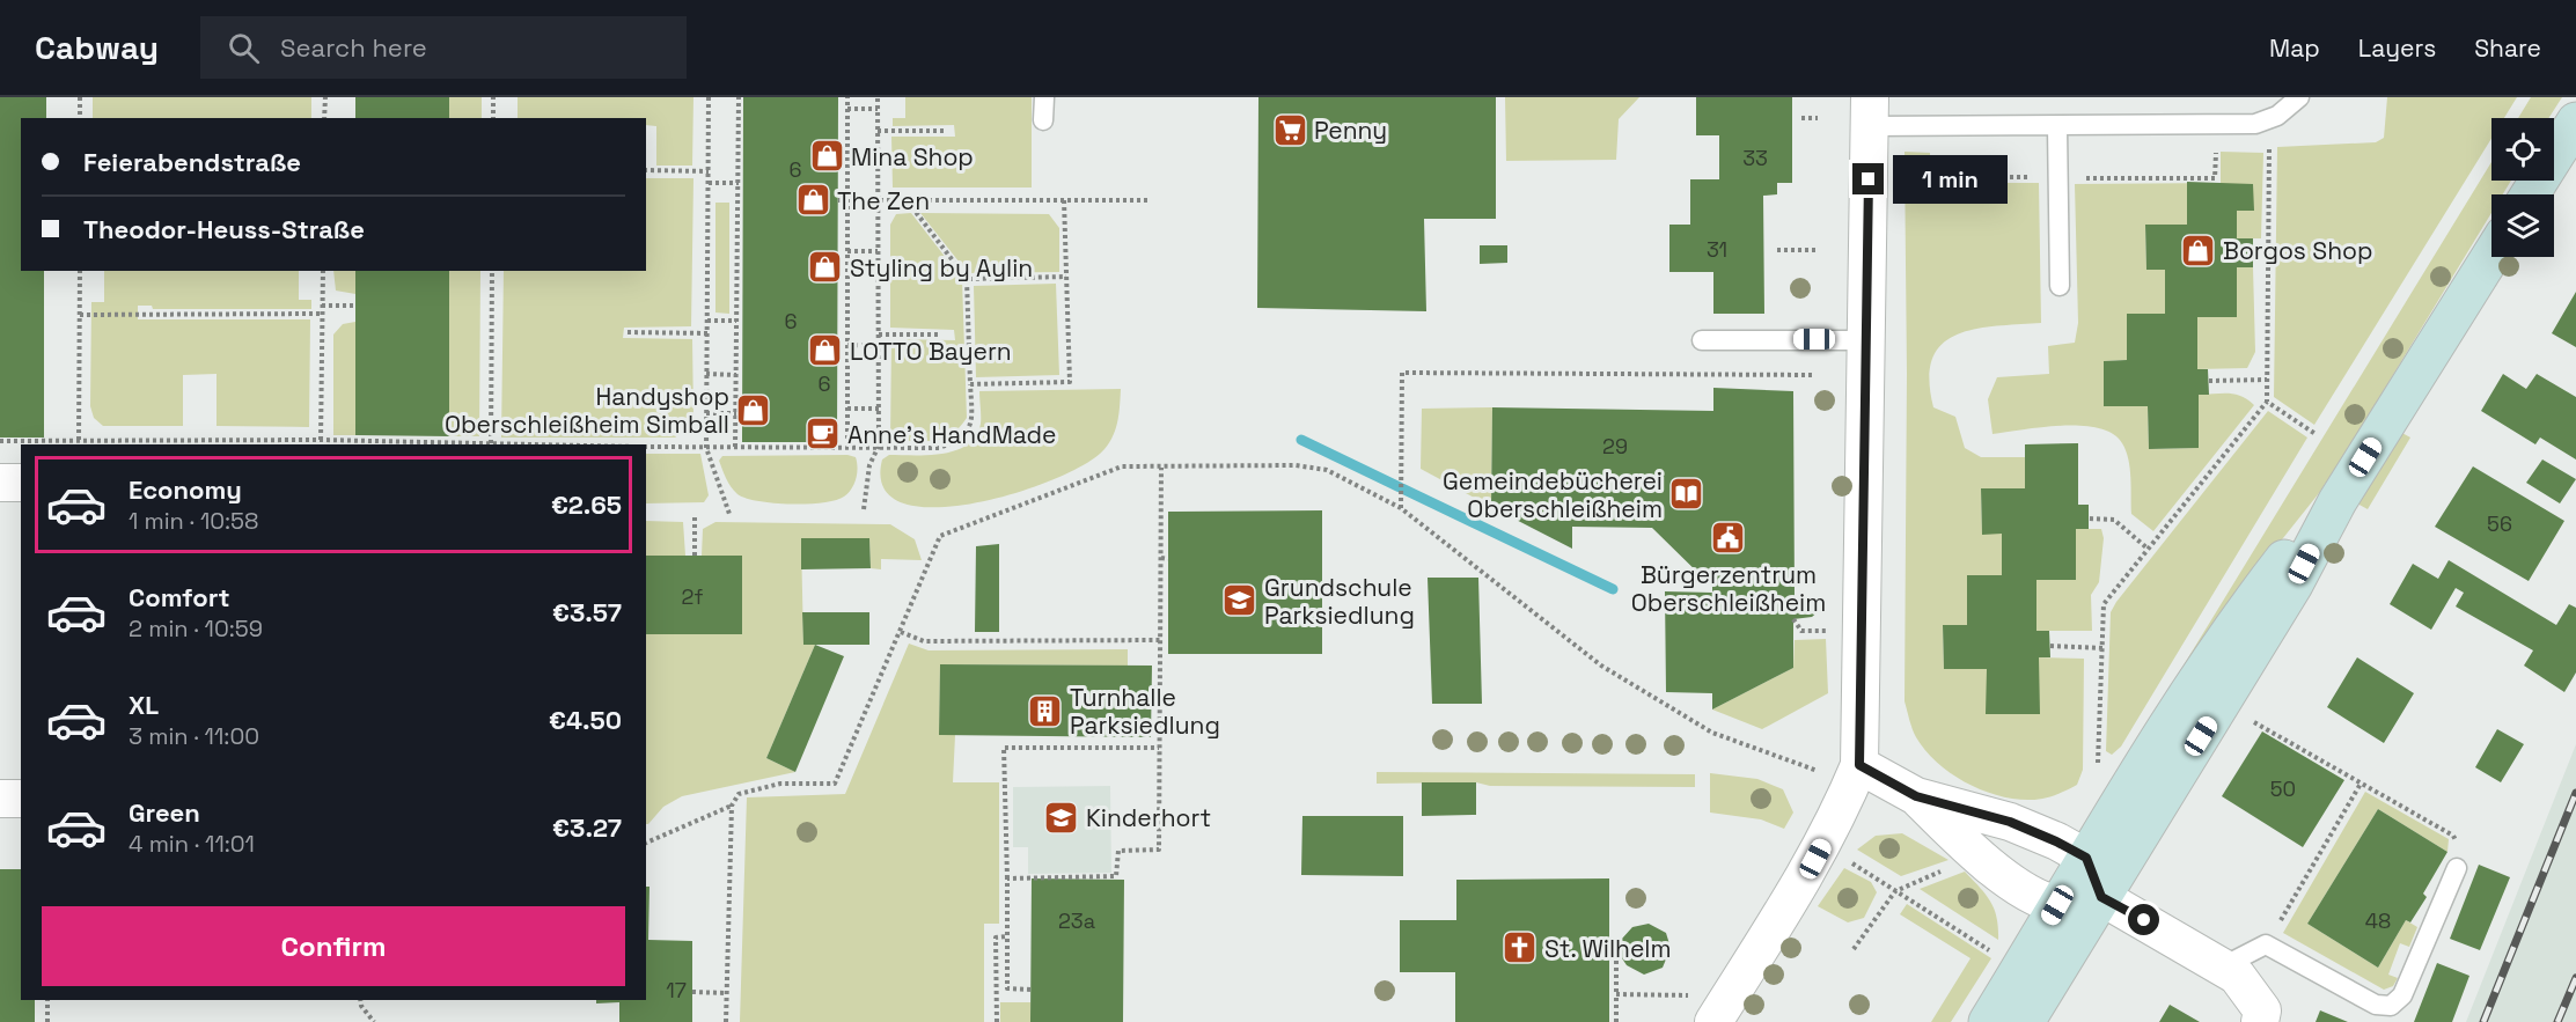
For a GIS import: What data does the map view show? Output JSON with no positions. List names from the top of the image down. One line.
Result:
{"places":{"supermarket":["Penny"],"shop":["Mina Shop","The Zen","Borgos Shop","Styling by Aylin","LOTTO Bayern","Handyshop Oberschleißheim Simball"],"cafe":["Anne's HandMade"],"library":["Gemeindebücherei Oberschleißheim"],"public building":["Bürgerzentrum Oberschleißheim"],"school or university":["Grundschule Parksiedlung","Kinderhort"],"building":["Turnhalle Parksiedlung"],"church":["St. Wilhelm"]},"house_numbers":["33","6","31","6","6","29","56","2f","50","23a","48","17"],"page":{"header":"Cabway","search":"Search here","nav":["Map","Layers","Share"],"banner":["Feierabendstraße","Theodor-Heuss-Straße"],"bubble":"1 min","list":[{"name":"Economy","note":"1 min · 10:58","value":"€2.65"},{"name":"Comfort","note":"2 min · 10:59","value":"€3.57"},{"name":"XL","note":"3 min · 11:00","value":"€4.50"},{"name":"Green","note":"4 min · 11:01","value":"€3.27"}],"buttons":"Confirm"}}
